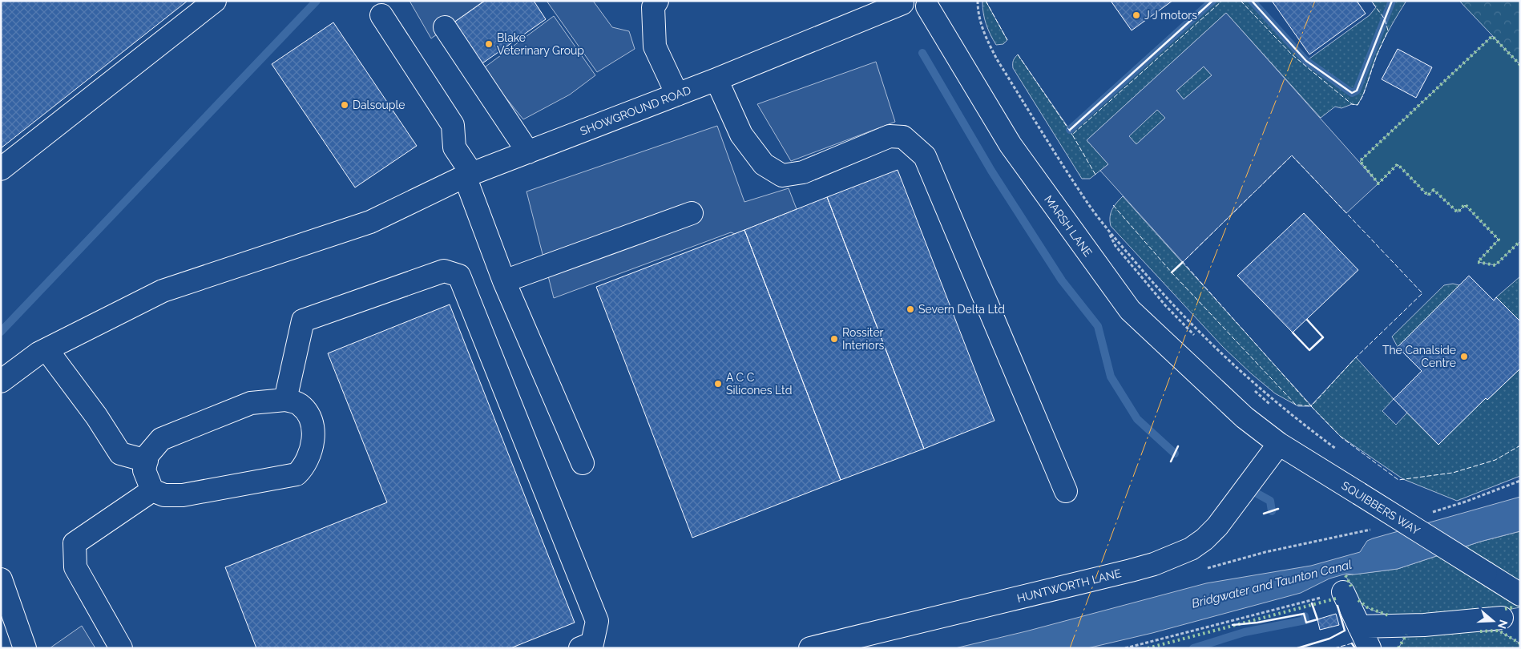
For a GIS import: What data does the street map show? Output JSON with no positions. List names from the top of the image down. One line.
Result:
{"streets":{"street":["SHOWGROUND ROAD","MARSH LANE","SQUIBBERS WAY","HUNTWORTH LANE"]},"crossings":[["MARSH LANE","SQUIBBERS WAY"],["SQUIBBERS WAY","HUNTWORTH LANE"]],"water":["Bridgwater and Taunton Canal"],"places":["J J motors","Blake Veterinary Group","Dalsouple","Severn Delta Ltd","Rossiter Interiors","The Canalside Centre","A C C Silicones Ltd"],"north":"right"}
